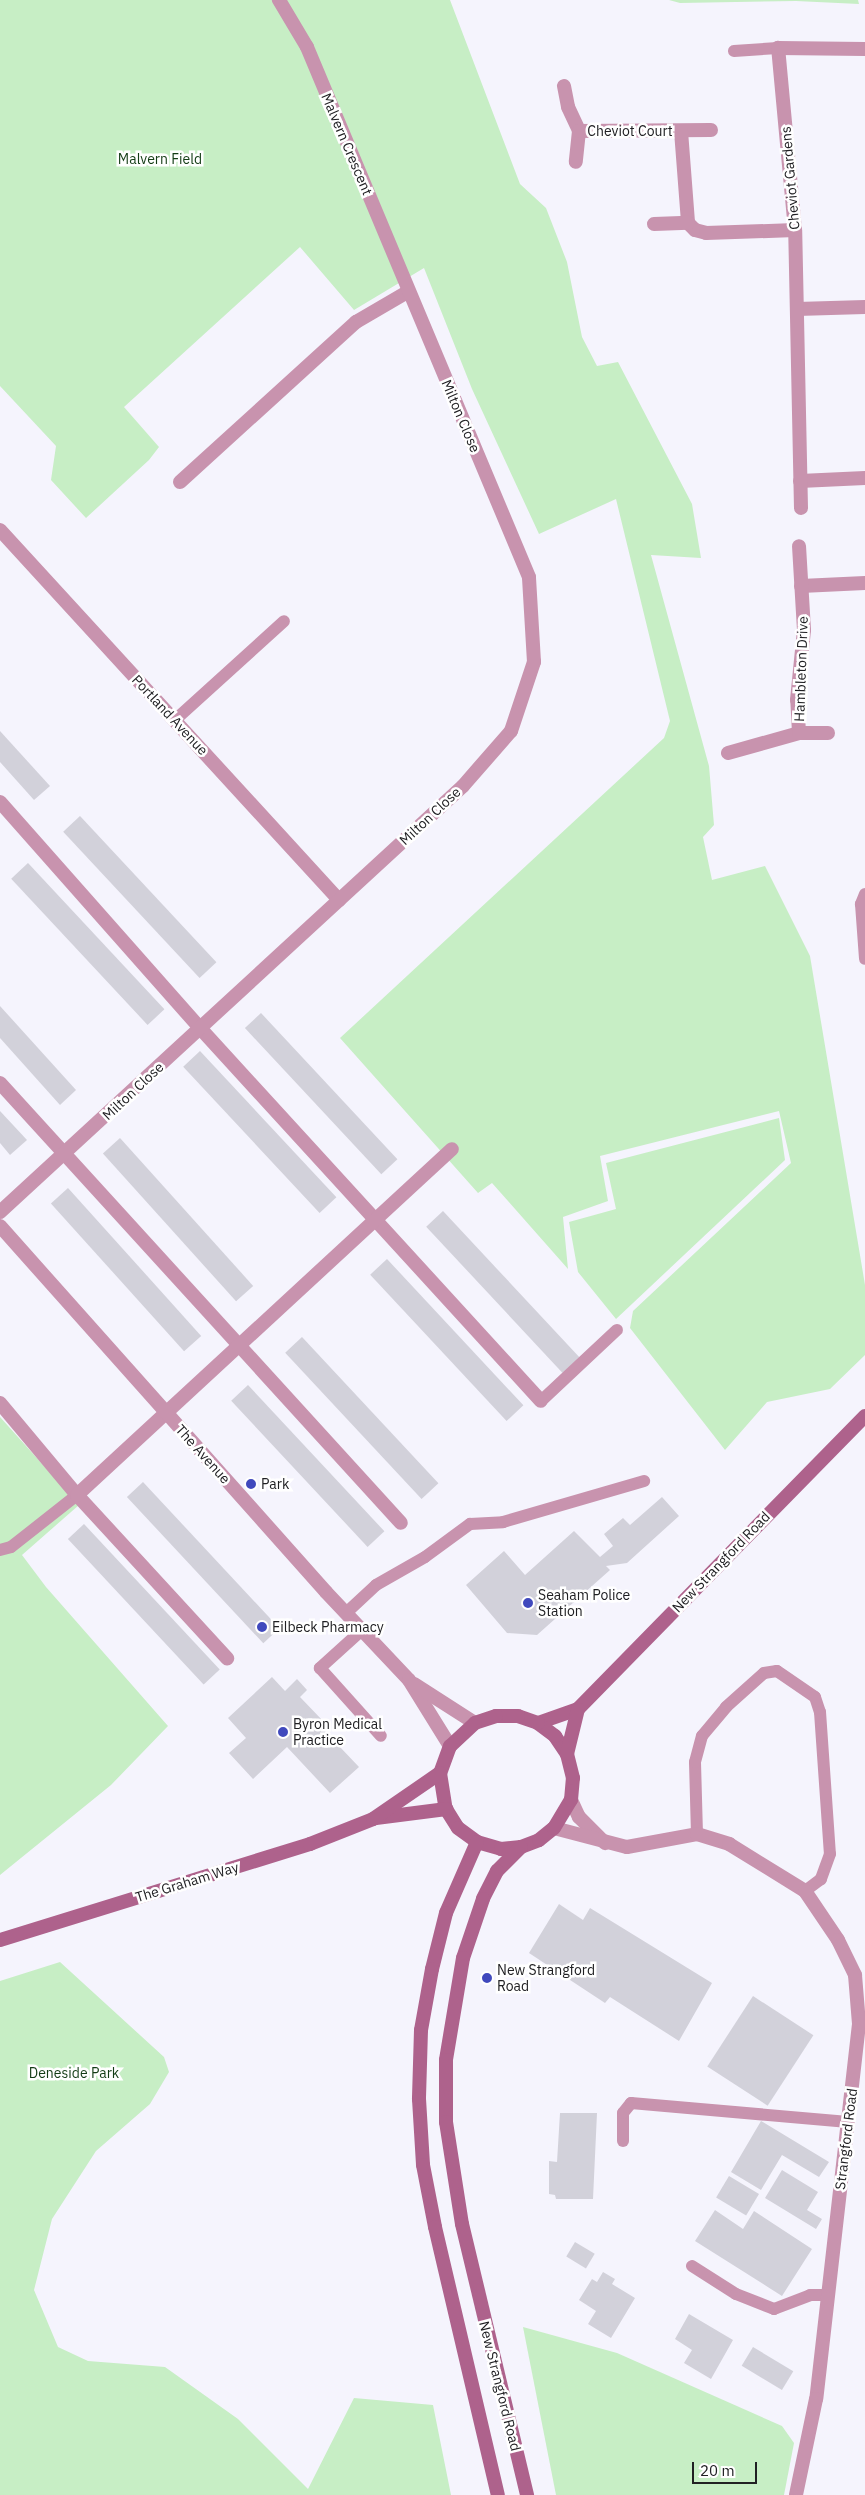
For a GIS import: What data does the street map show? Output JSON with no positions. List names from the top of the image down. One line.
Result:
{"streets":{"main road":["New Strangford Road","The Graham Way"],"street":["Cheviot Court","Malvern Crescent","Cheviot Gardens","Milton Close","Hambleton Drive","Portland Avenue","The Avenue","Strangford Road"]},"crossings":[["Malvern Crescent","Milton Close"],["Milton Close","Portland Avenue"],["The Avenue","New Strangford Road"],["The Avenue","The Graham Way"],["The Avenue","Strangford Road"],["New Strangford Road","The Graham Way"],["New Strangford Road","Strangford Road"],["The Graham Way","Strangford Road"]],"parks":["Malvern Field","Deneside Park"],"places":["Park","Seaham Police Station","Eilbeck Pharmacy","Byron Medical Practice","New Strangford Road"],"scale_bar":"20 m"}
